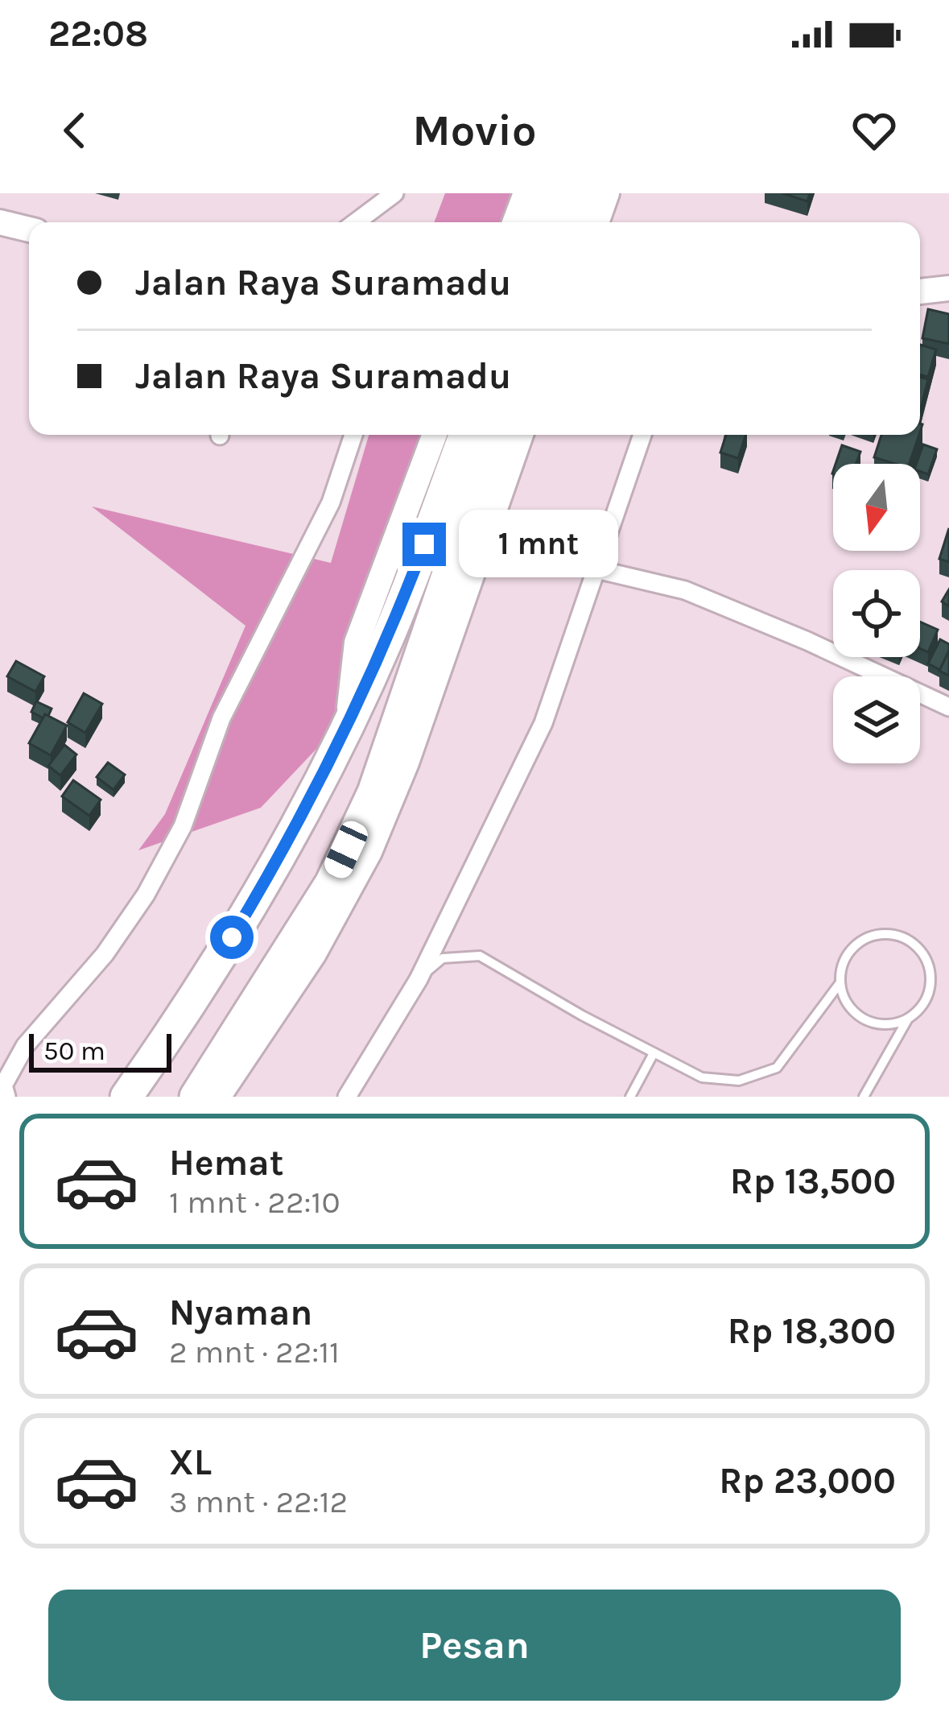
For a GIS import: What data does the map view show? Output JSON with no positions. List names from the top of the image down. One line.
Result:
{"scale_bar":"50 m","north":"bottom","page":{"status":"22:08","header":"Movio","banner":["Jalan Raya Suramadu","Jalan Raya Suramadu"],"bubble":"1 mnt","scale":"50 m","list":[{"name":"Hemat","note":"1 mnt · 22:10","value":"Rp 13,500"},{"name":"Nyaman","note":"2 mnt · 22:11","value":"Rp 18,300"},{"name":"XL","note":"3 mnt · 22:12","value":"Rp 23,000"}],"buttons":"Pesan"}}
